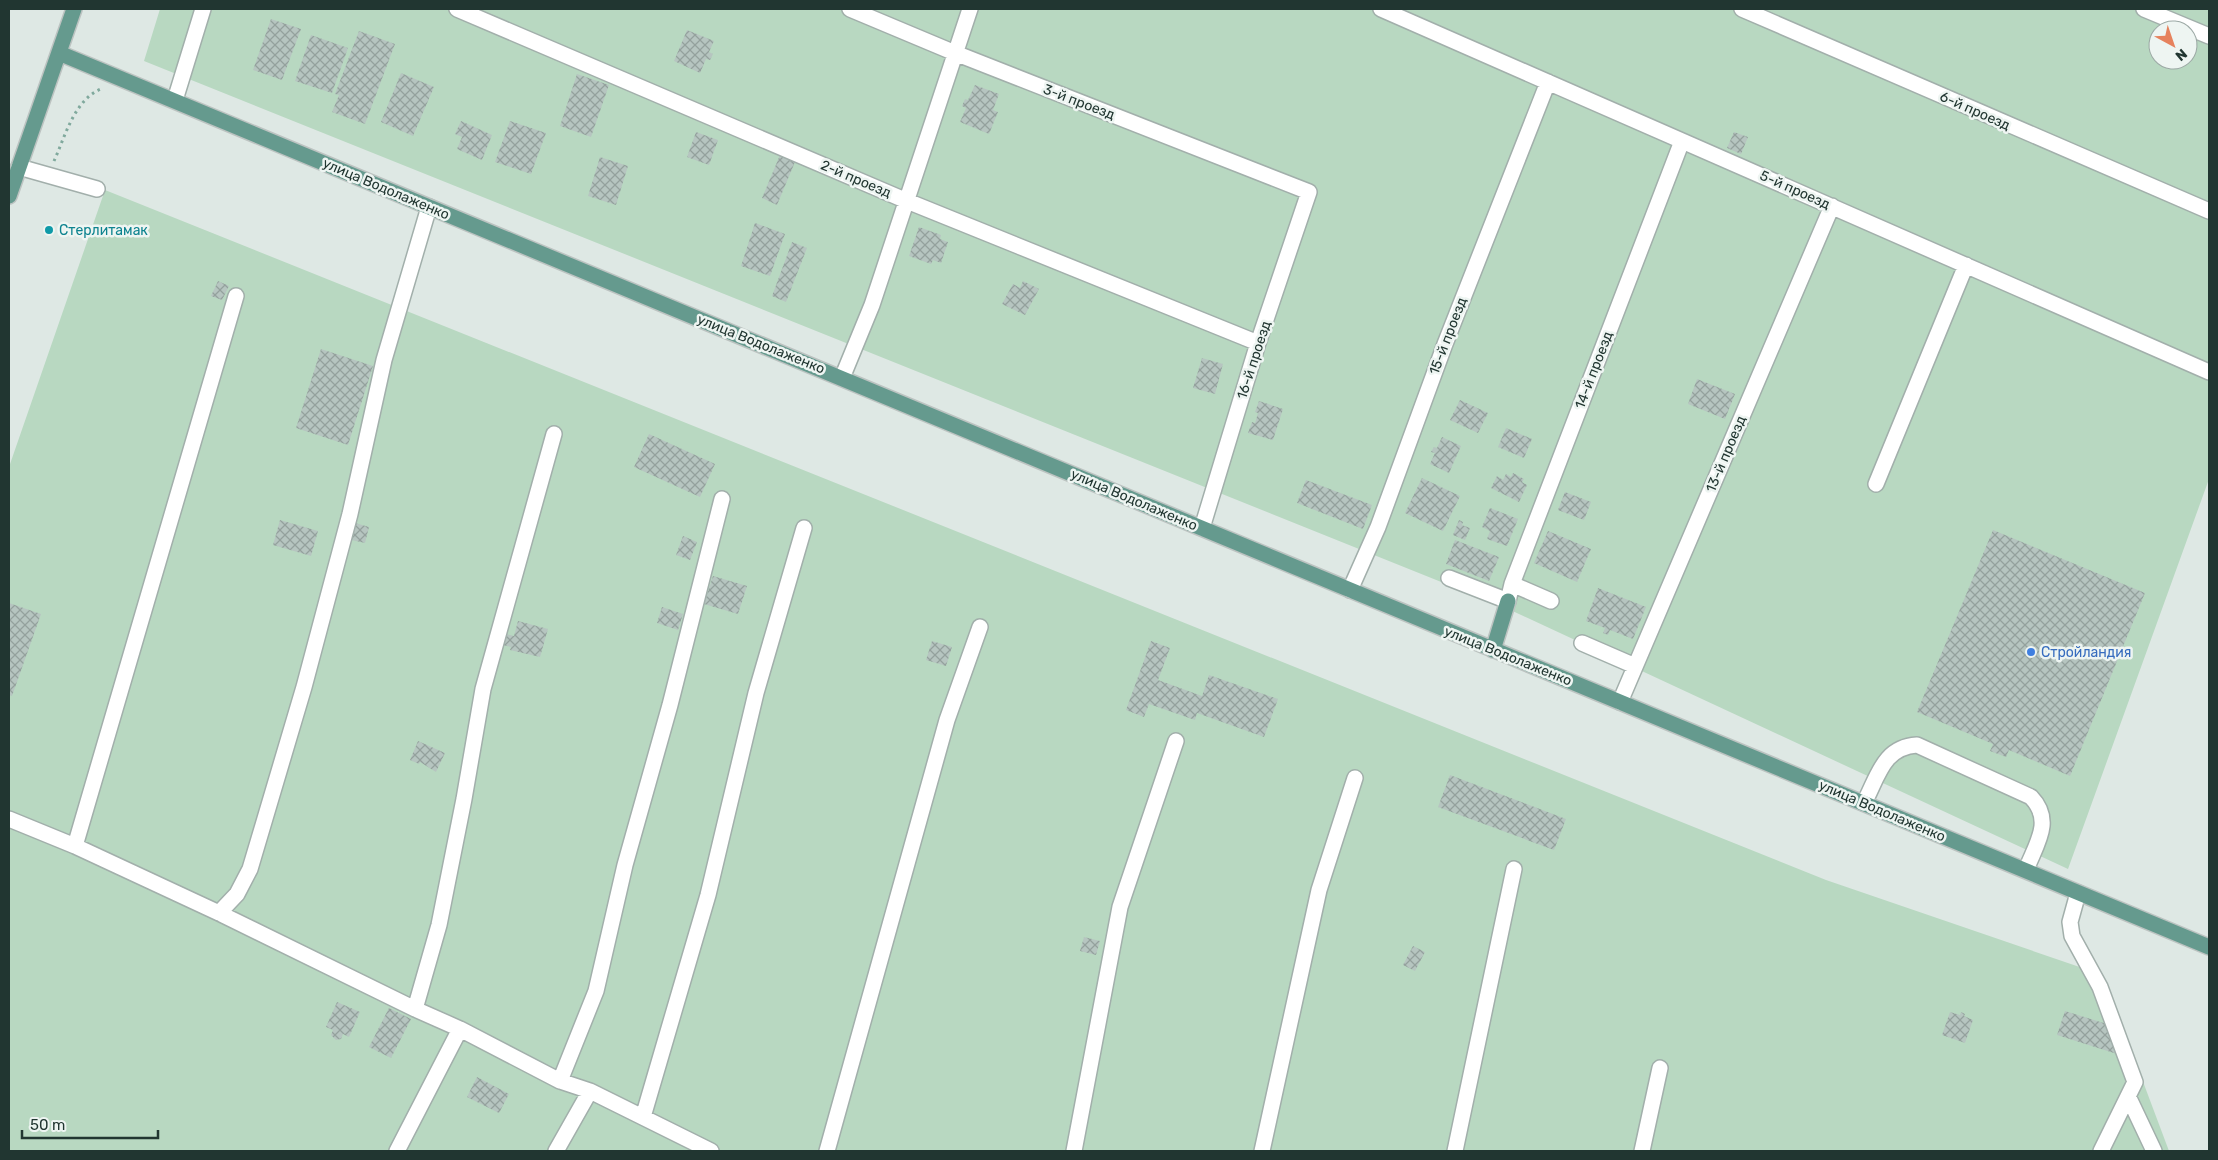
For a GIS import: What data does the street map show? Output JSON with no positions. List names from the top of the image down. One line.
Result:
{"streets":{"main road":["улица Водолаженко"],"street":["3-й проезд","6-й проезд","2-й проезд","5-й проезд","15-й проезд","16-й проезд","14-й проезд","13-й проезд"]},"crossings":[["3-й проезд","16-й проезд"],["2-й проезд","16-й проезд"],["улица Водолаженко","15-й проезд"],["улица Водолаженко","16-й проезд"],["улица Водолаженко","13-й проезд"],["5-й проезд","15-й проезд"],["5-й проезд","14-й проезд"],["5-й проезд","13-й проезд"]],"places":["Стерлитамак","Стройландия"],"scale_bar":"50 m","north":"bottom right"}
